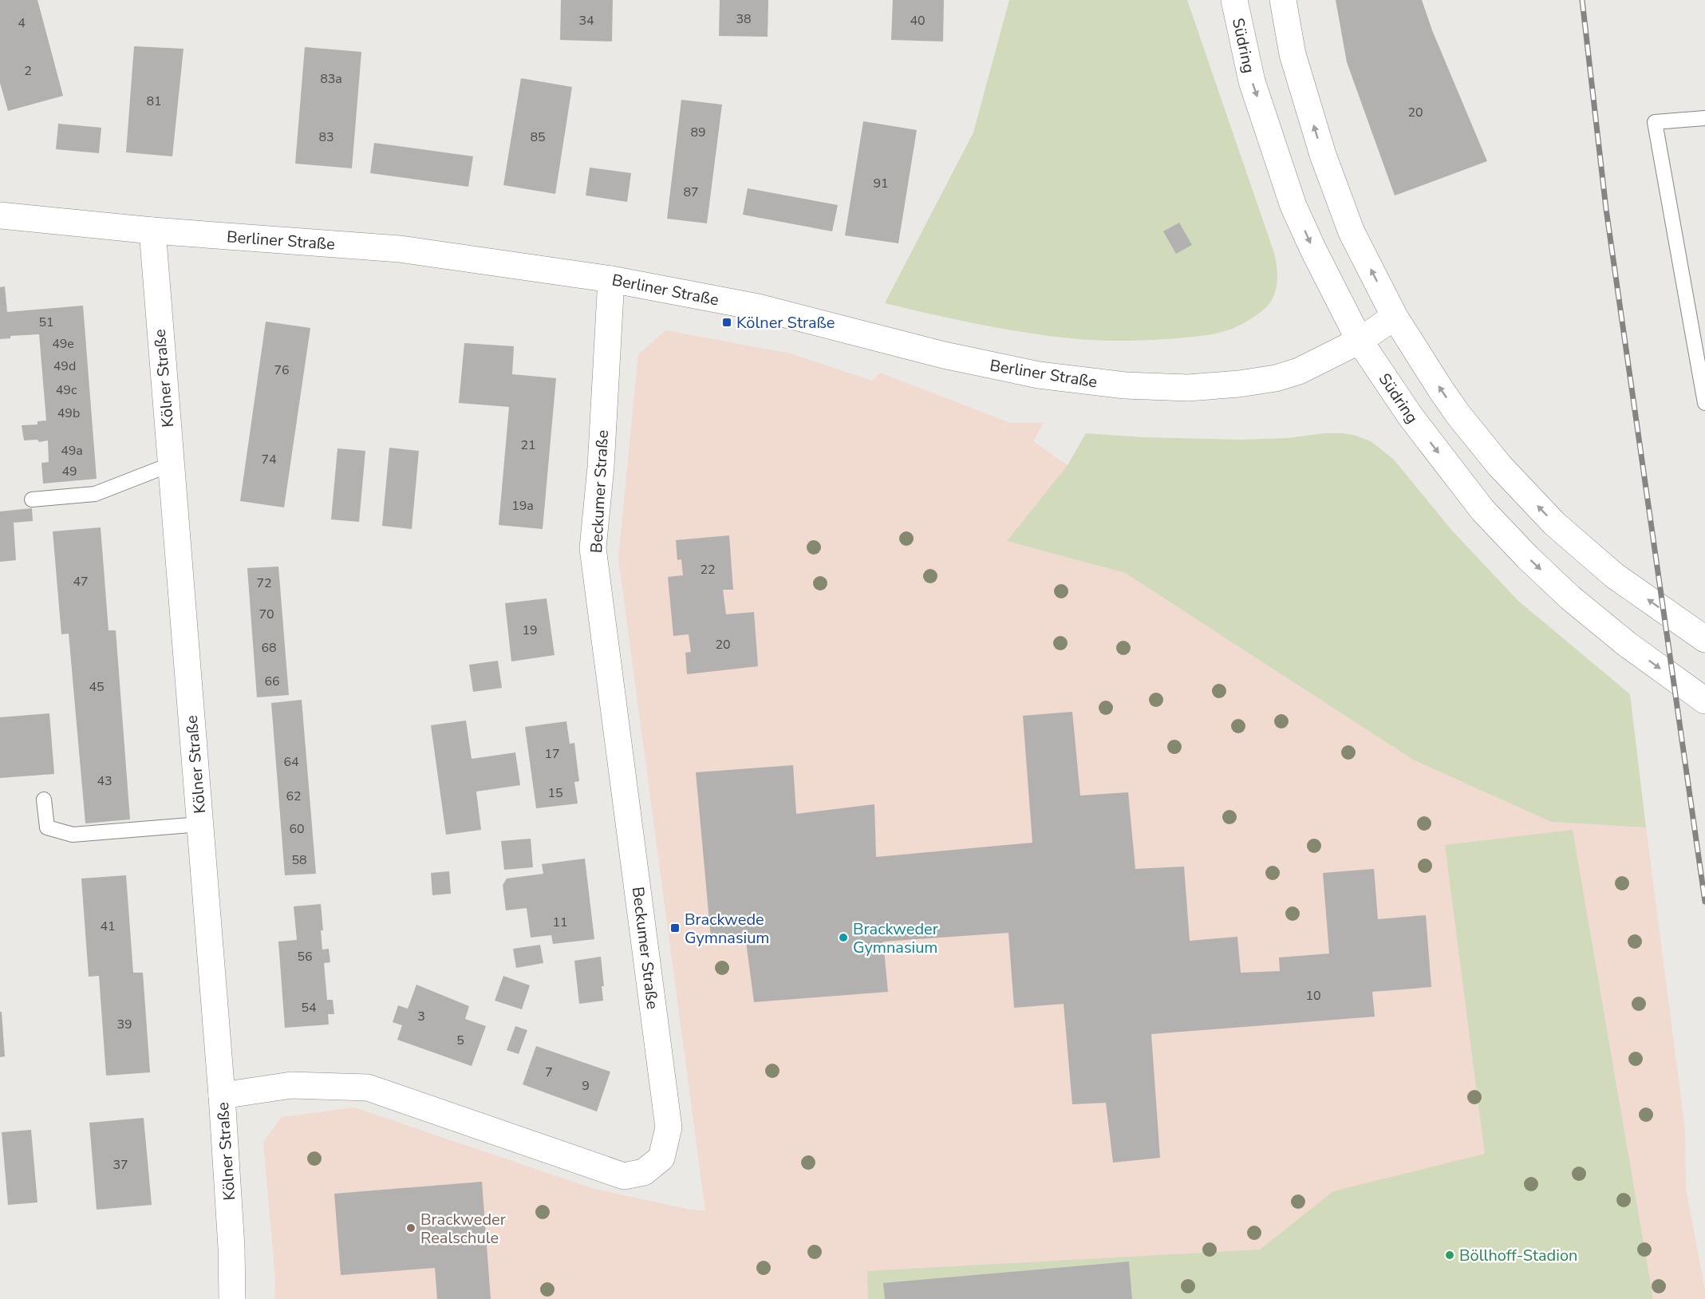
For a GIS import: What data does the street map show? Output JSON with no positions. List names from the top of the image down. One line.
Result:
{"streets":{"street":["Südring","Berliner Straße","Kölner Straße","Beckumer Straße"]},"crossings":[["Südring","Berliner Straße"],["Berliner Straße","Kölner Straße"],["Berliner Straße","Beckumer Straße"],["Kölner Straße","Beckumer Straße"]],"places":{"transit":["Kölner Straße","Brackwede Gymnasium"],"other":["Brackweder Gymnasium","Brackweder Realschule","Böllhoff-Stadion"]},"house_numbers":["38","34","40","4","2","83a","81","20","89","83","85","91","87","51","49e","49d","76","49c","49b","21","49a","74","49","19a","22","47","72","70","19","20","68","66","45","17","64","43","15","62","60","58","11","41","56","10","54","3","39","5","7","9","37"]}
